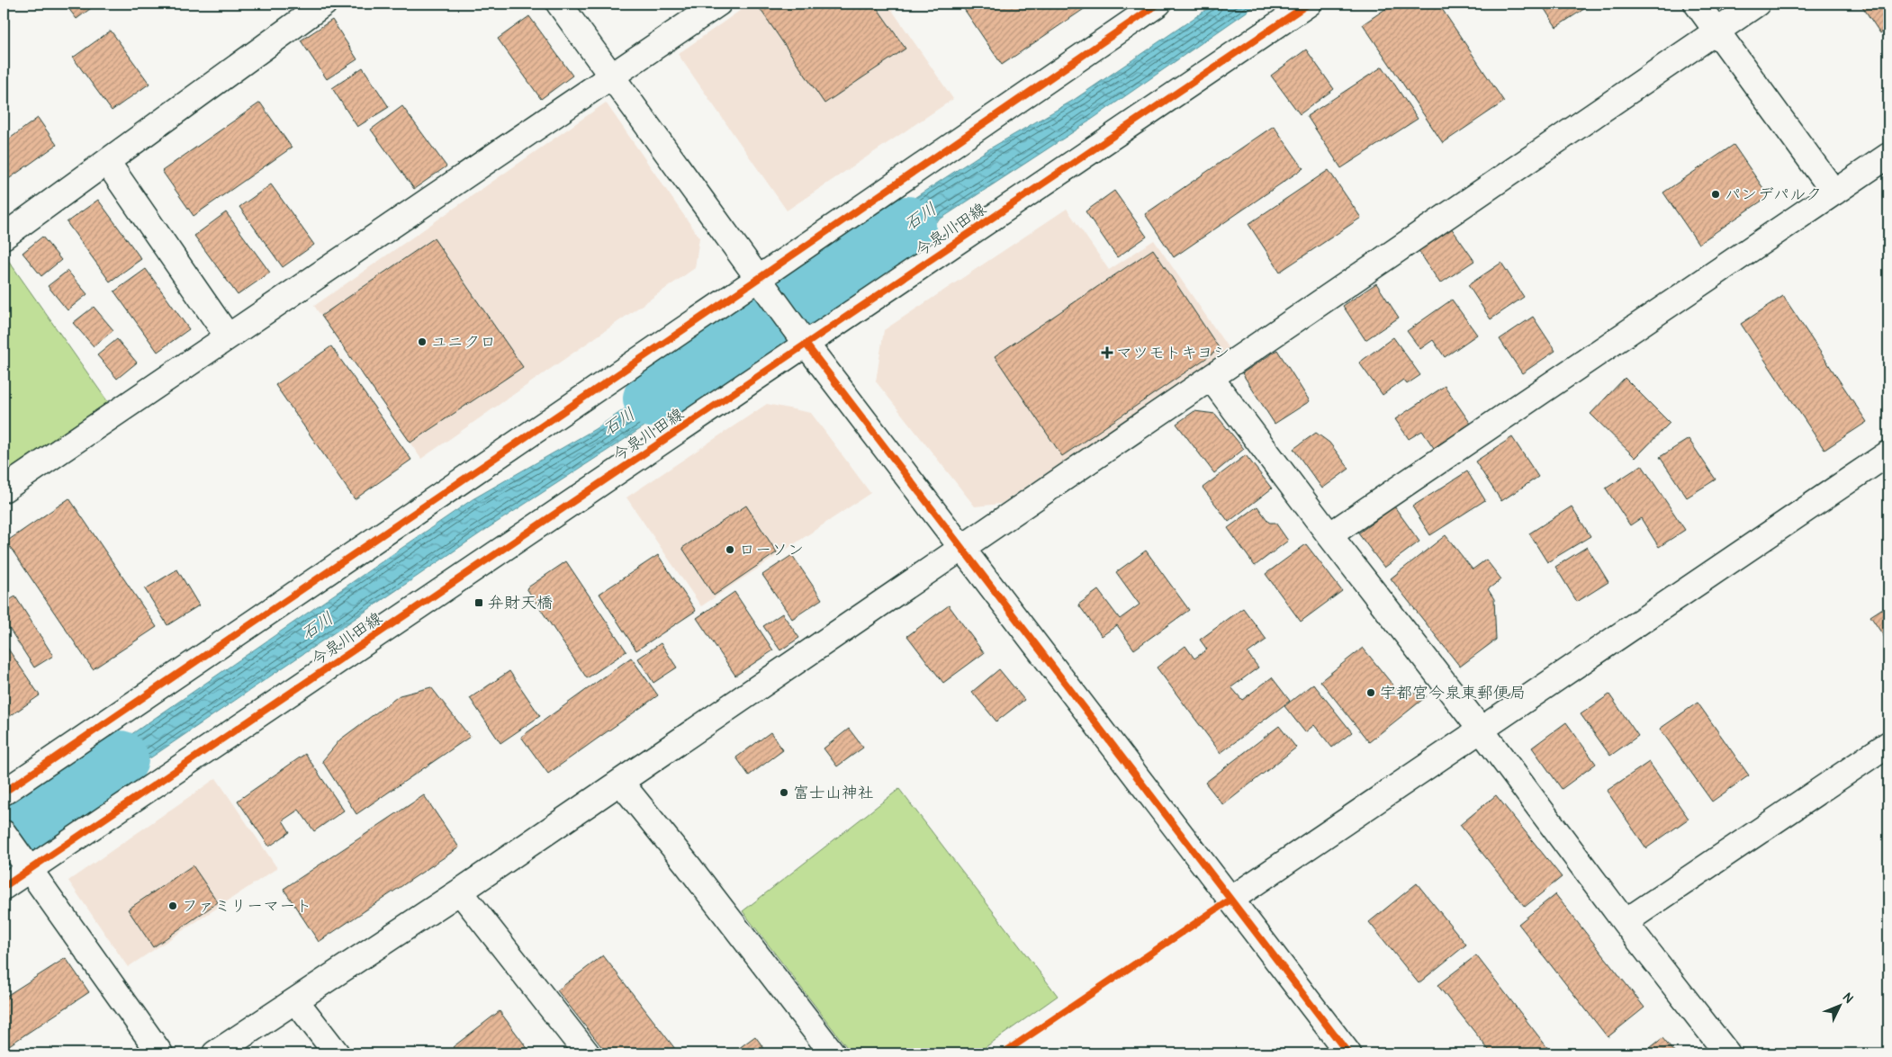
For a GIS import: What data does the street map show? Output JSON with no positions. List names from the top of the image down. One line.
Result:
{"streets":{"street":["今泉川田線"]},"water":["石川"],"places":{"other":["パンデパルク","ユニクロ","ローソン","宇都宮今泉東郵便局","富士山神社","ファミリーマート"],"health":["マツモトキヨシ"],"transit":["弁財天橋"]},"north":"top right"}
